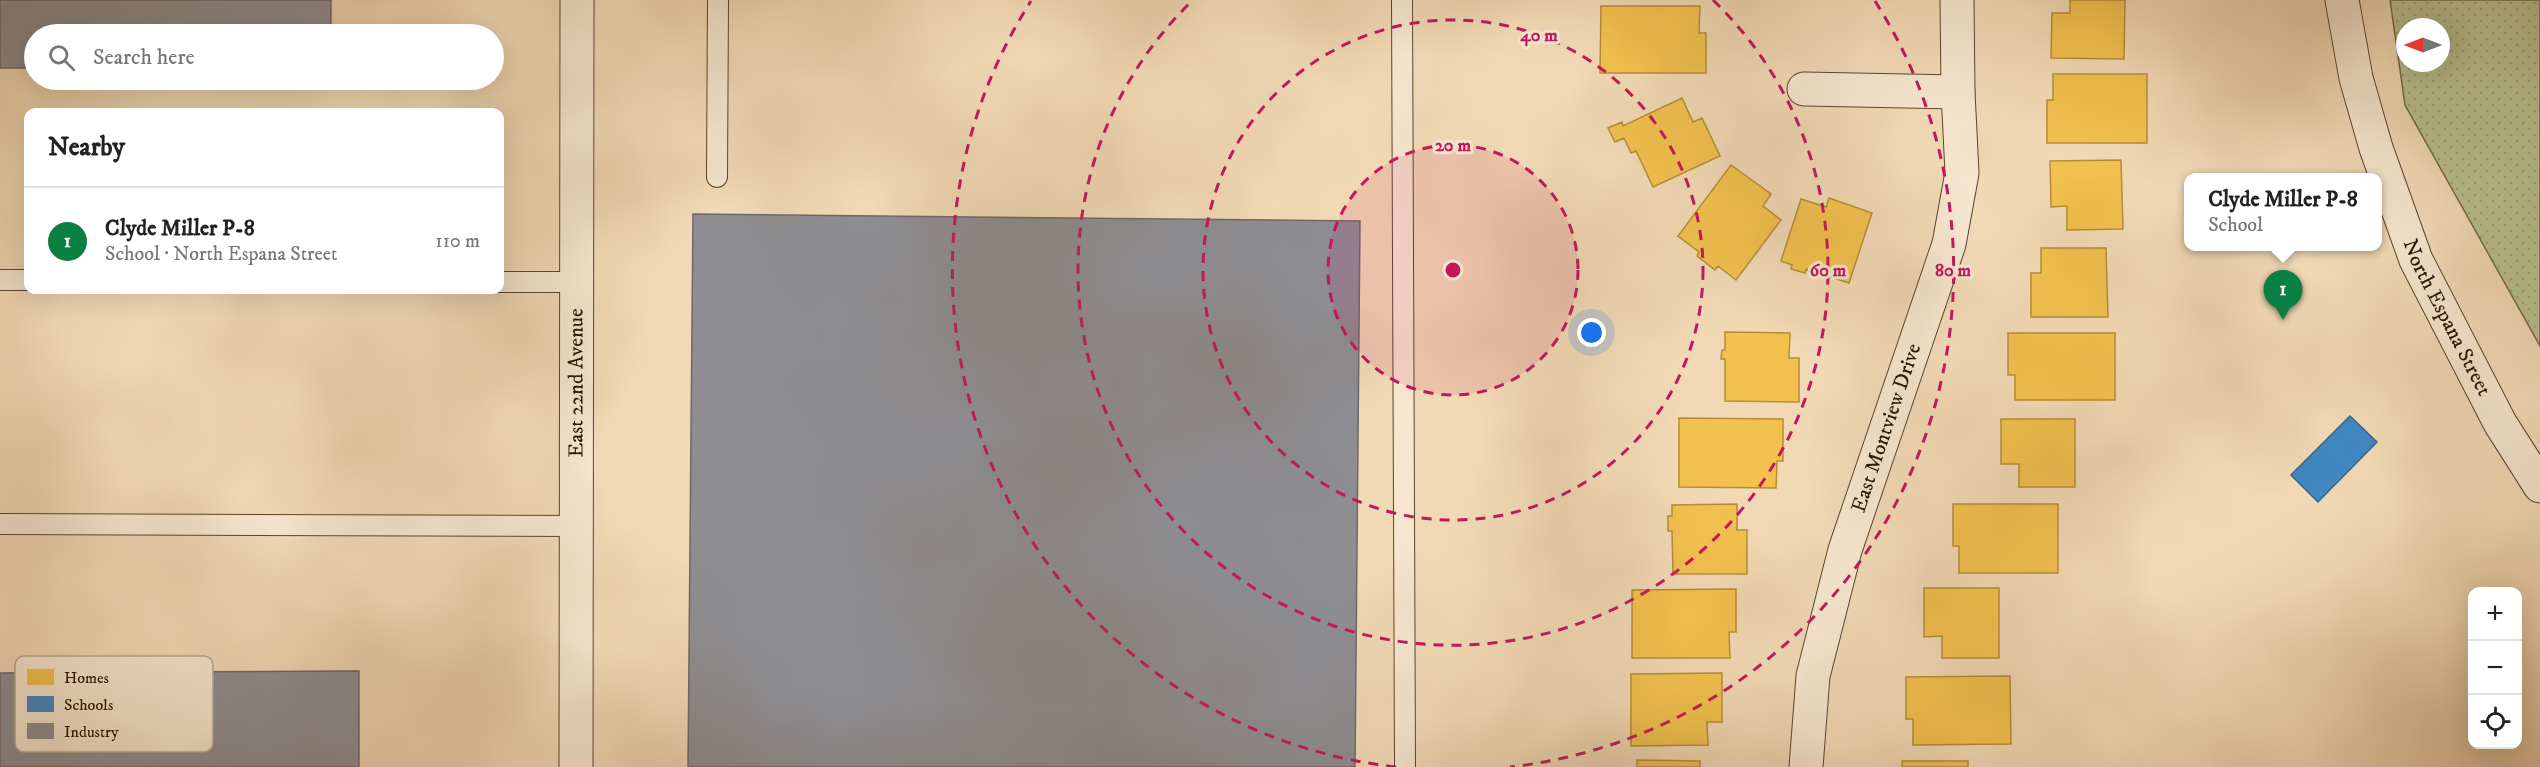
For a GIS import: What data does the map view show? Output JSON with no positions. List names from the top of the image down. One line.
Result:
{"streets":{"street":["North Espana Street","East 22nd Avenue","East Montview Drive"]},"legend":["Homes","Schools","Industry"],"north":"left","page":{"search":"Search here","heading":"Nearby","popup":["Clyde Miller P-8","School"],"list":[{"mark":"1","name":"Clyde Miller P-8","note":"School · North Espana Street","value":"110 m"}],"pins":"1","map_buttons":["+","−"]},"rings":["40 m","20 m","60 m","80 m"]}
